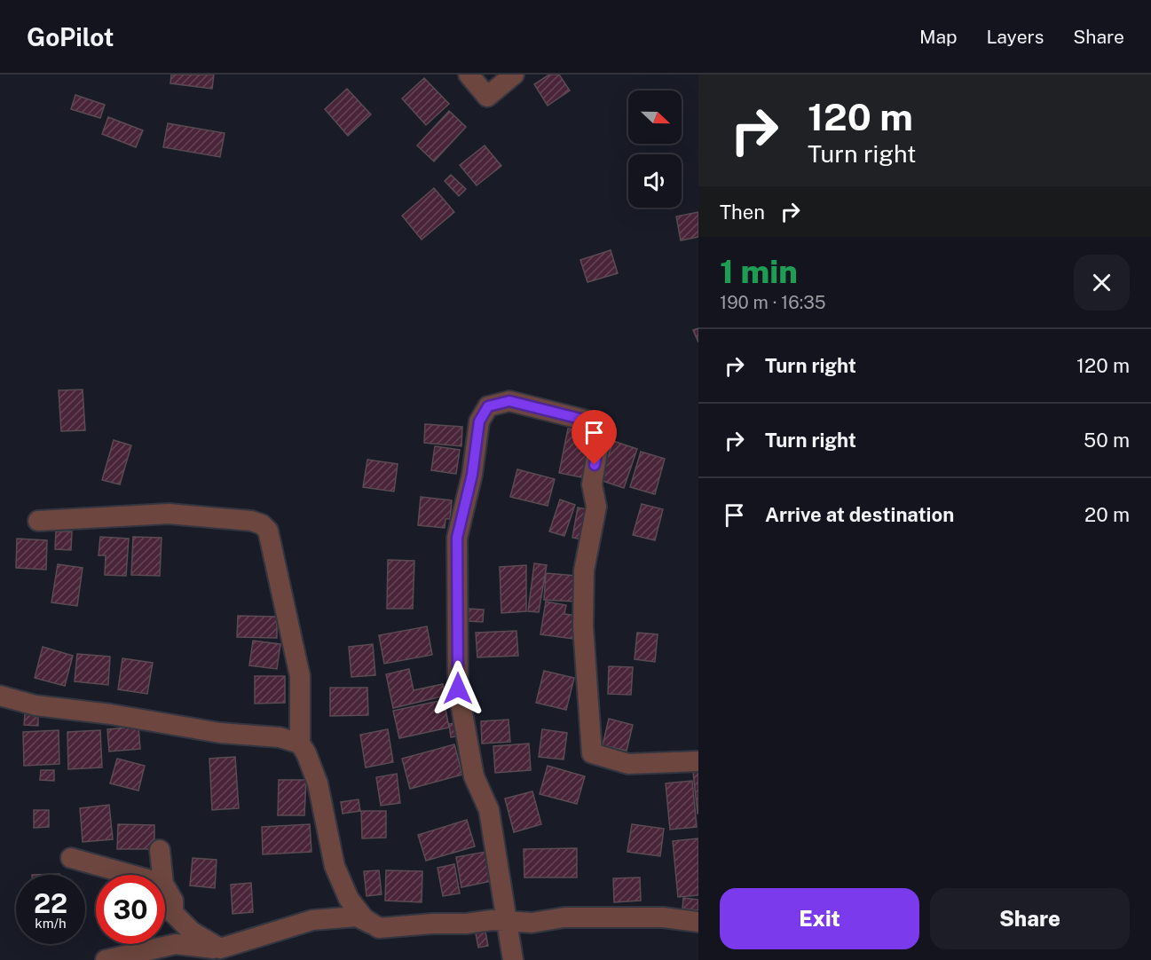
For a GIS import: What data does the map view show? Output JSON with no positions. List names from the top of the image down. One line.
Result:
{"north":"right","page":{"header":"GoPilot","nav":["Map","Layers","Share"],"turn":["120 m","Turn right"],"then":"Then","heading":["1 min","190 m · 16:35"],"list":[{"name":"Turn right","value":"120 m"},{"name":"Turn right","value":"50 m"},{"name":"Arrive at destination","value":"20 m"}],"speed":"22 km/h","limit":"30","buttons":["Exit","Share"]}}
